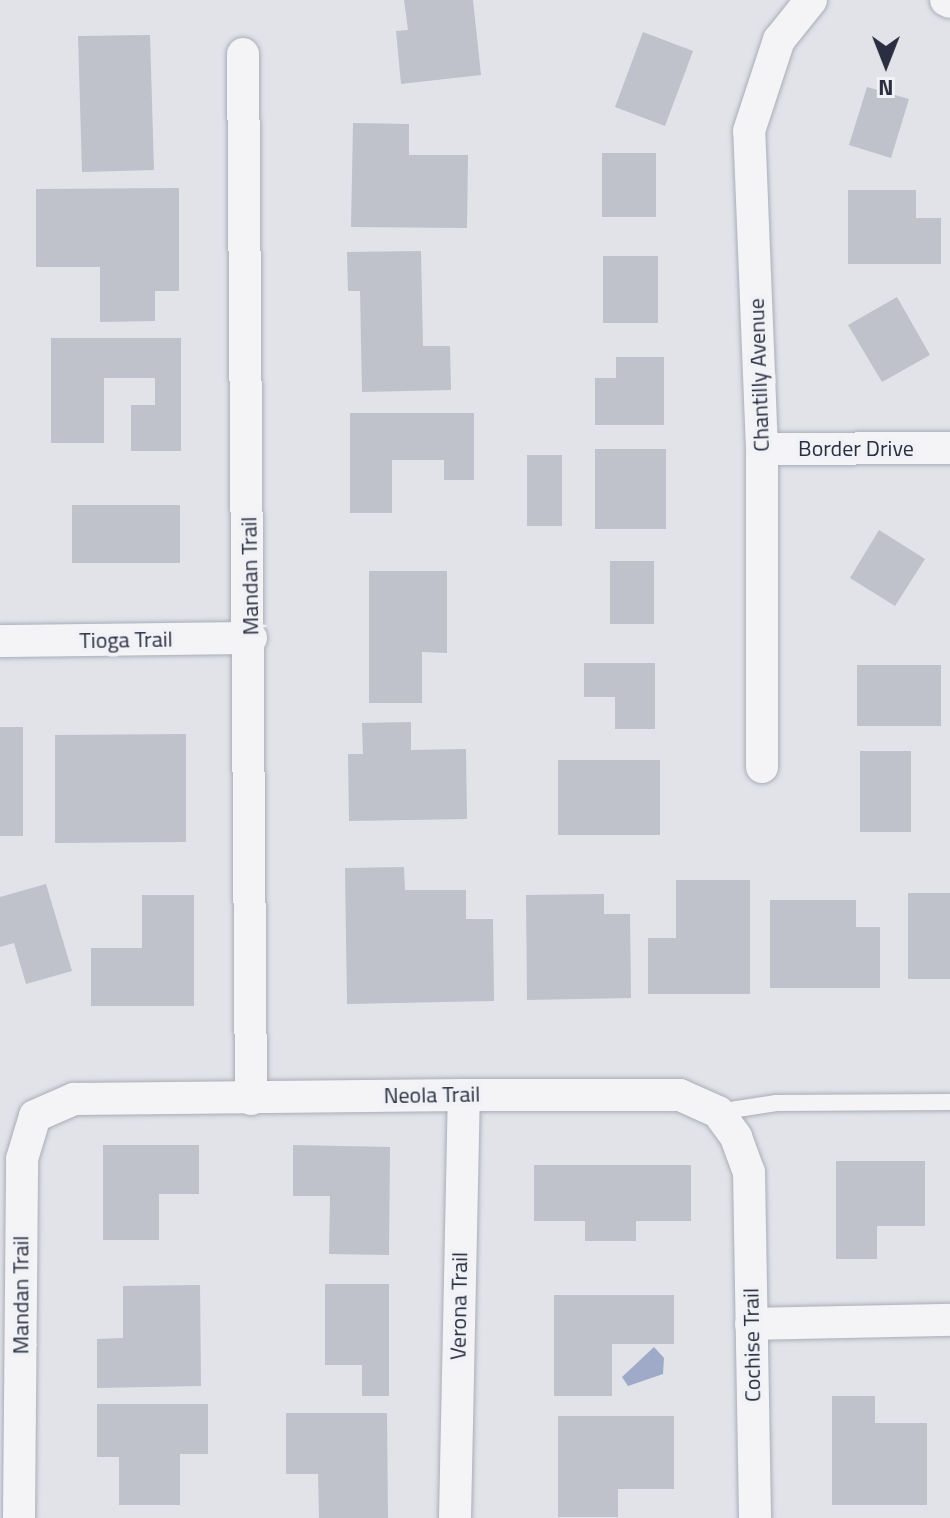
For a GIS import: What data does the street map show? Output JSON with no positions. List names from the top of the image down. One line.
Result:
{"streets":{"street":["Chantilly Avenue","Border Drive","Mandan Trail","Tioga Trail","Neola Trail","Verona Trail","Cochise Trail"]},"crossings":[["Chantilly Avenue","Border Drive"],["Mandan Trail","Tioga Trail"],["Mandan Trail","Neola Trail"],["Neola Trail","Verona Trail"],["Neola Trail","Cochise Trail"]],"north":"bottom"}
